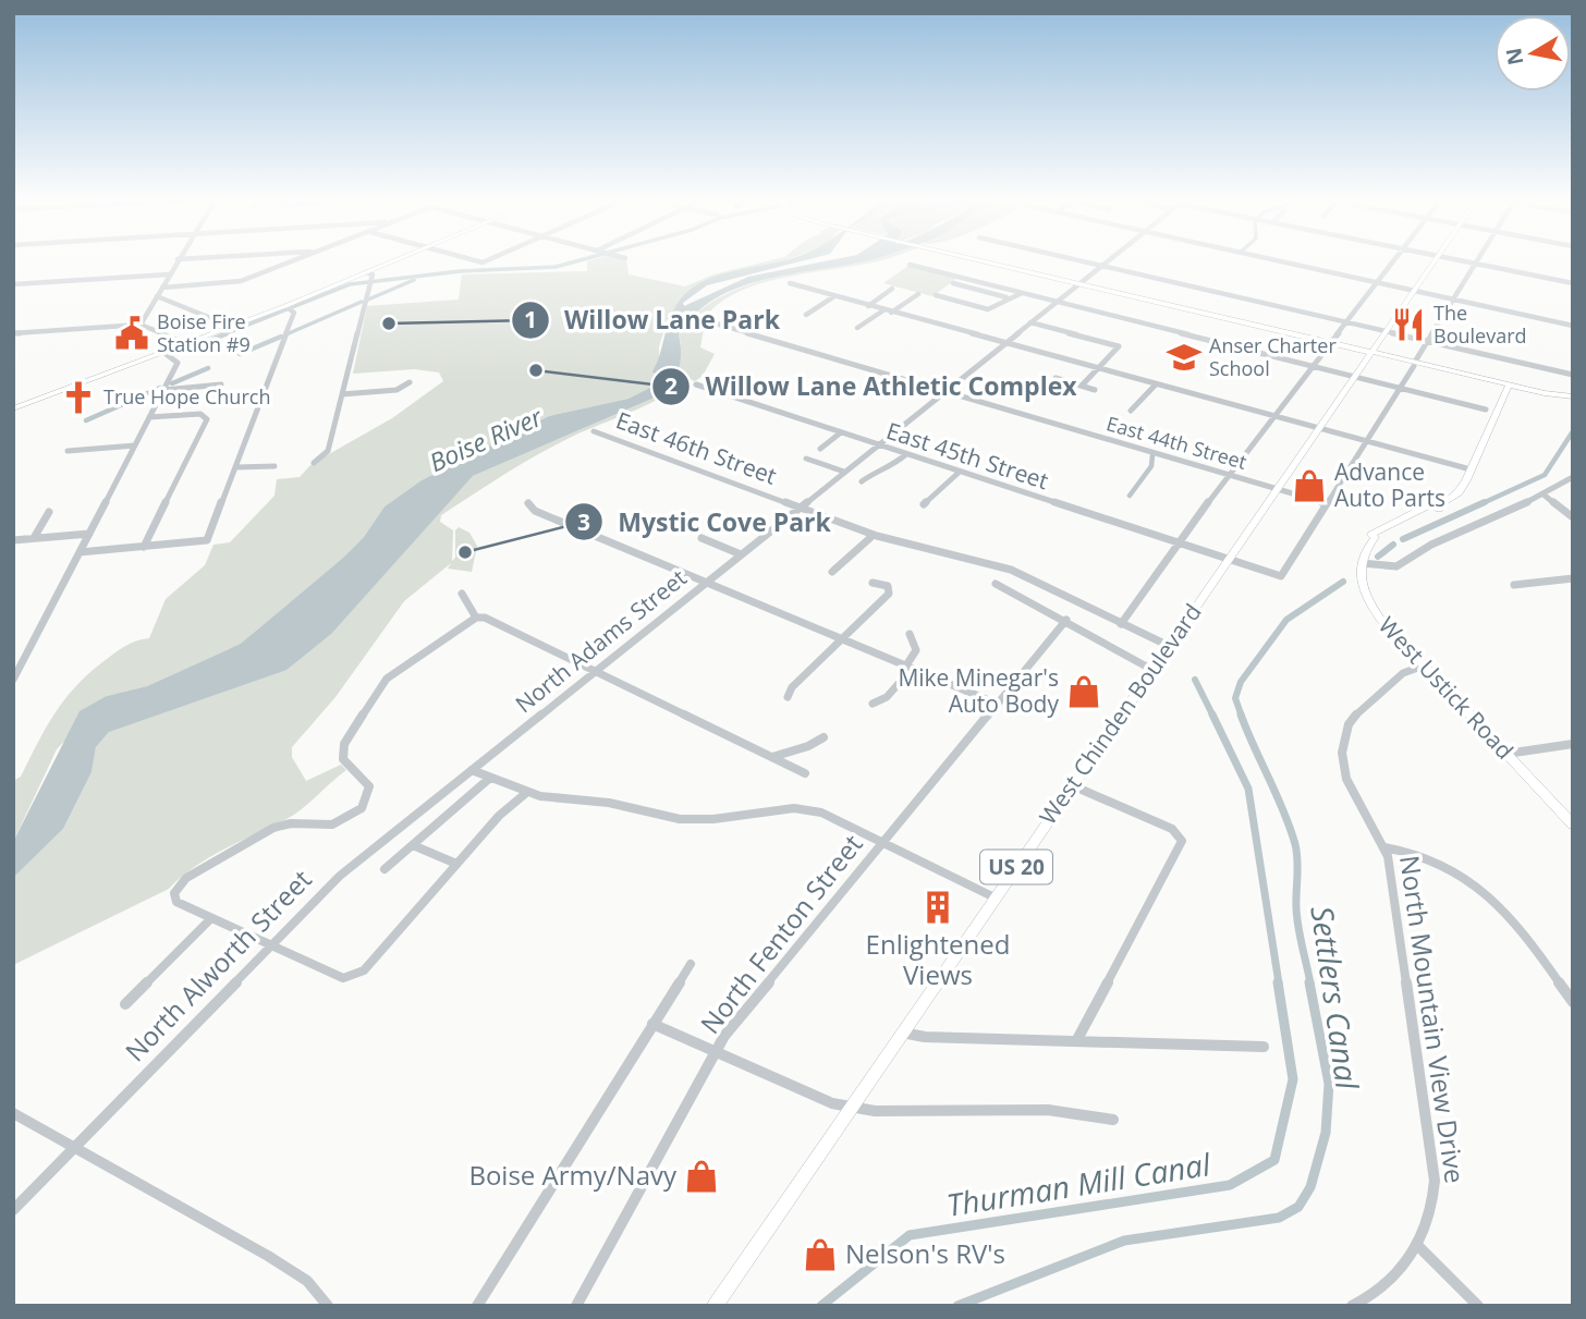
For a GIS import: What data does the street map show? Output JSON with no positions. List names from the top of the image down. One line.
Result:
{"streets":{"main road":["West Ustick Road","West Chinden Boulevard","US 20"],"street":["East 44th Street","East 46th Street","East 45th Street","North Adams Street","North Fenton Street","North Alworth Street","North Mountain View Drive"]},"crossings":[["East 44th Street","East 45th Street"],["East 44th Street","North Adams Street"],["East 44th Street","West Chinden Boulevard"],["East 46th Street","North Adams Street"],["East 46th Street","West Chinden Boulevard"],["East 45th Street","North Adams Street"],["East 45th Street","West Chinden Boulevard"],["North Adams Street","North Alworth Street"],["West Ustick Road","North Mountain View Drive"]],"water":["Boise River","Settlers Canal","Thurman Mill Canal"],"places":{"other":["Willow Lane Park","Willow Lane Athletic Complex","Mystic Cove Park"],"restaurant":["The Boulevard"],"public building":["Boise Fire Station #9"],"school or university":["Anser Charter School"],"church":["True Hope Church"],"shop":["Advance Auto Parts","Mike Minegar's Auto Body","Boise Army/Navy","Nelson's RV's"],"building":["Enlightened Views"]},"north":"left"}
